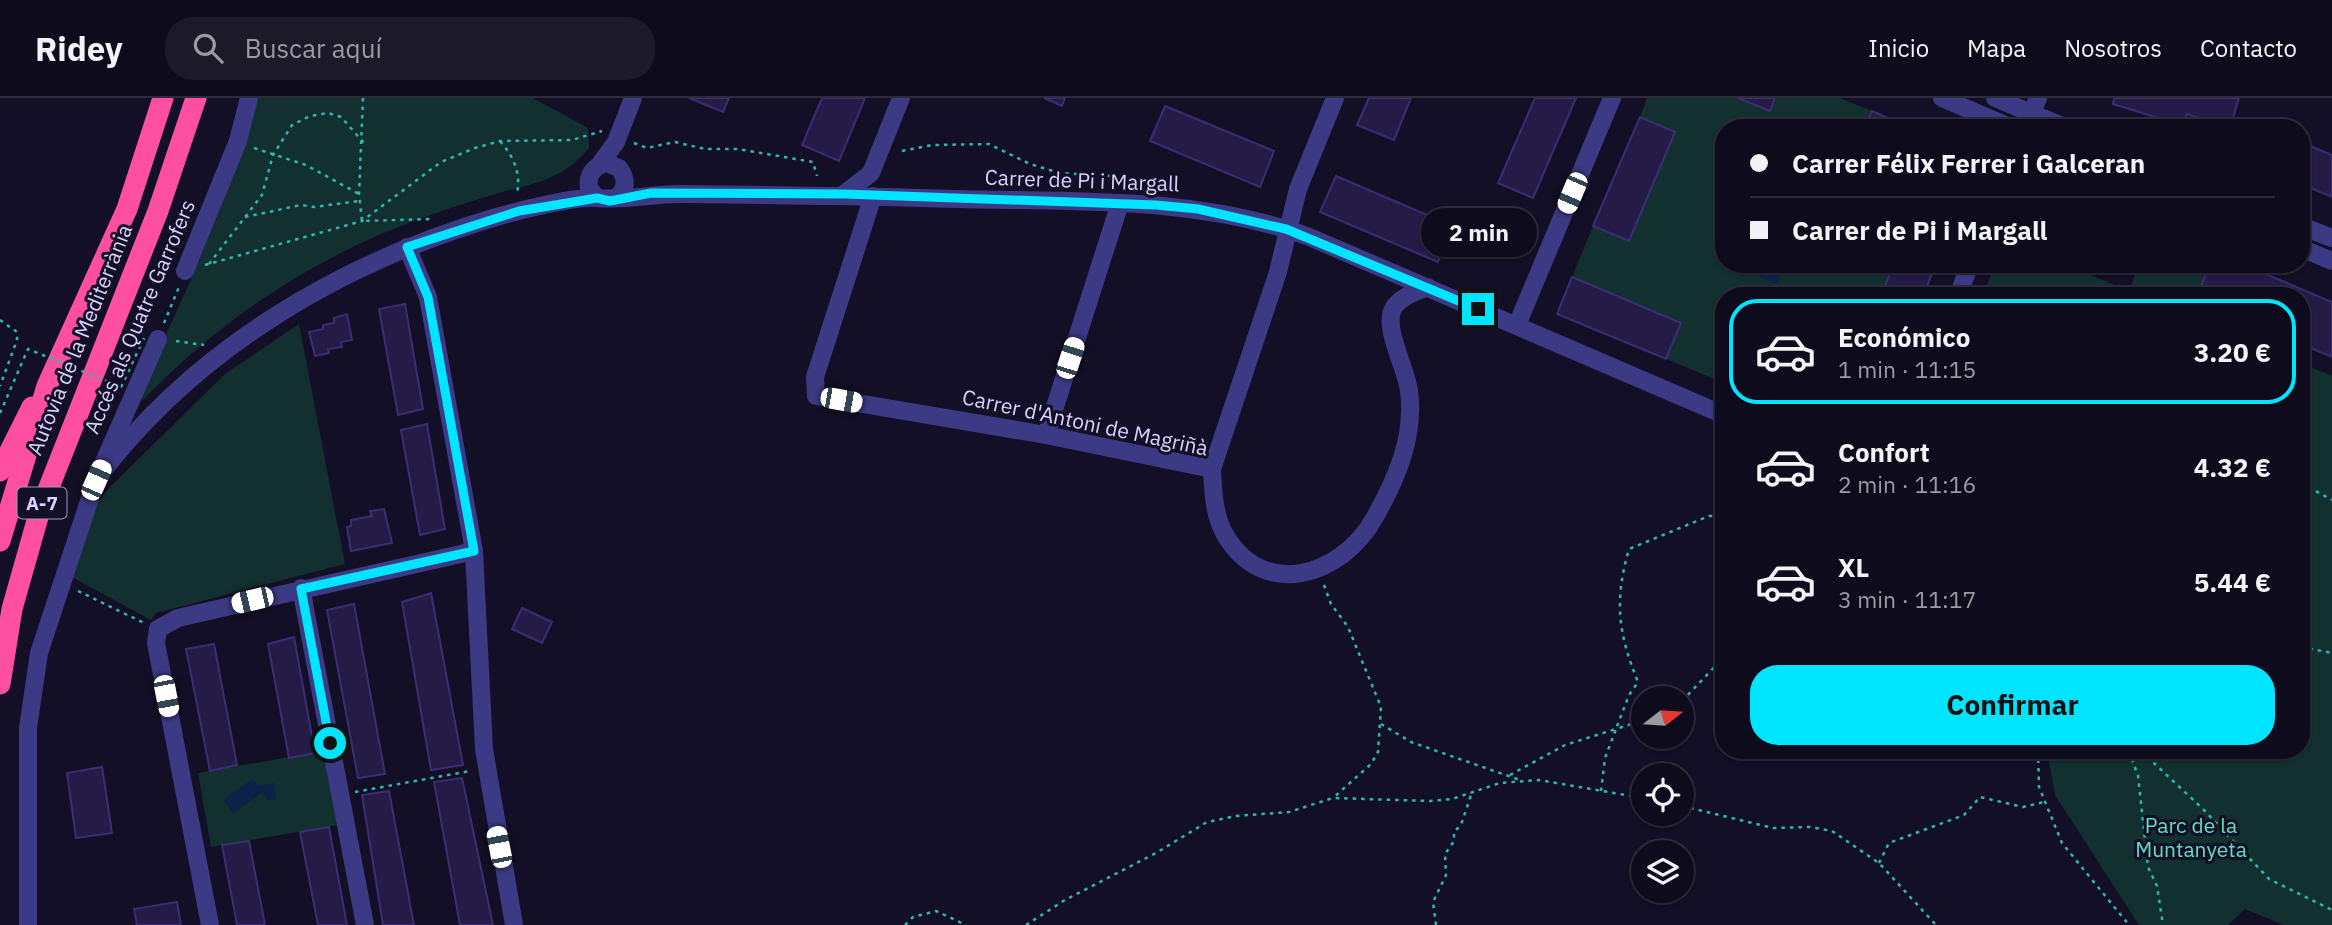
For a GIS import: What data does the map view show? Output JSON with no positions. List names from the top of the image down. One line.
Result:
{"streets":{"highway":["Autovia de la Mediterrània","A-7"],"street":["Carrer de Pi i Margall","Accés als Quatre Garrofers","Carrer d'Antoni de Magriñà"]},"crossings":[["Carrer de Pi i Margall","Accés als Quatre Garrofers"],["Carrer de Pi i Margall","Carrer d'Antoni de Magriñà"]],"parks":["Parc de la Muntanyeta"],"north":"right","page":{"header":"Ridey","search":"Buscar aquí","nav":["Inicio","Mapa","Nosotros","Contacto"],"banner":["Carrer Félix Ferrer i Galceran","Carrer de Pi i Margall"],"bubble":"2 min","list":[{"name":"Económico","note":"1 min · 11:15","value":"3.20 €"},{"name":"Confort","note":"2 min · 11:16","value":"4.32 €"},{"name":"XL","note":"3 min · 11:17","value":"5.44 €"}],"buttons":"Confirmar"}}
